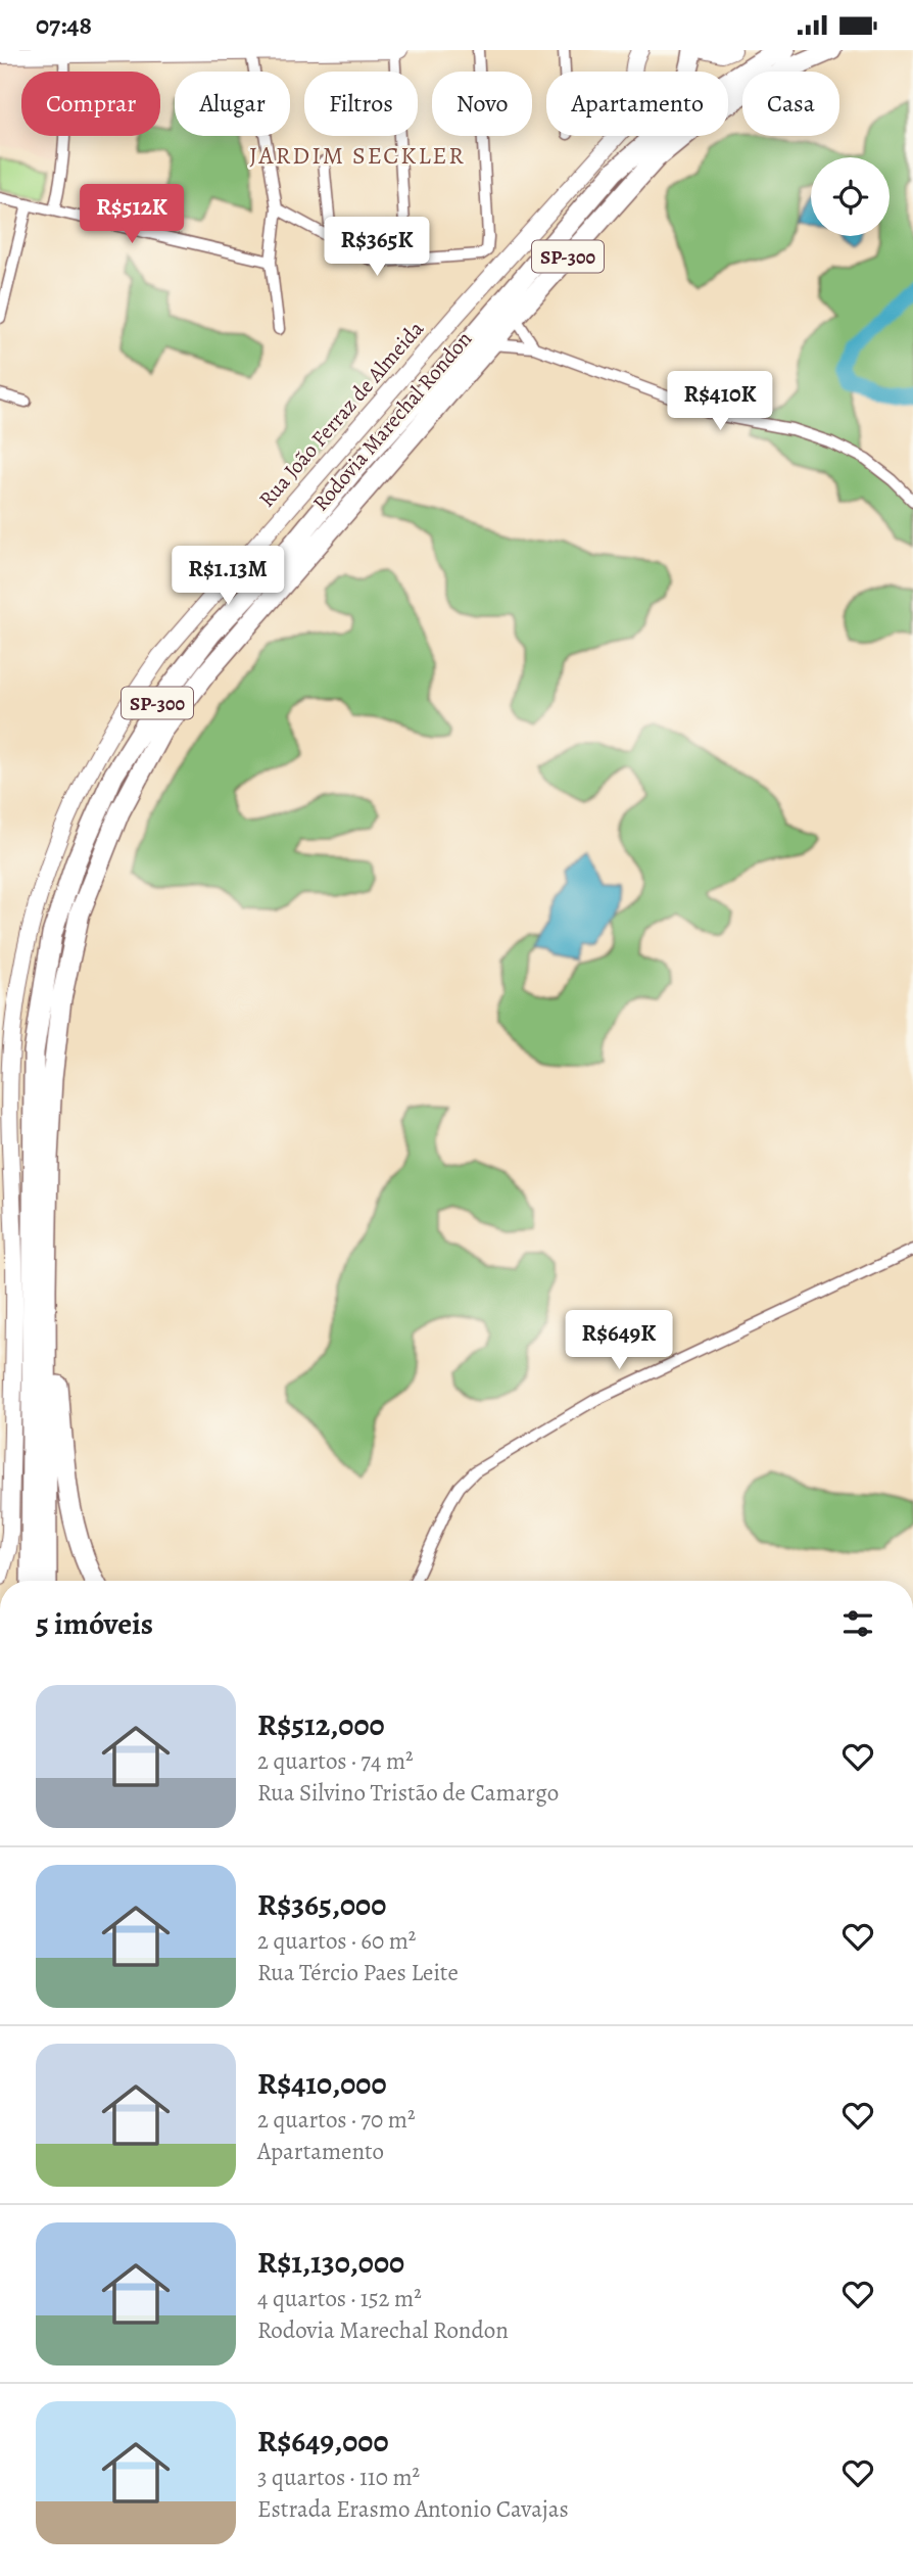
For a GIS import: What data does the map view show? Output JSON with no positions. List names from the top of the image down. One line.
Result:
{"streets":{"highway":["SP-300","Rodovia Marechal Rondon"],"main road":["Rua João Ferraz de Almeida"]},"districts":["JARDIM SECKLER"],"page":{"status":"07:48","chip":["Comprar","Alugar","Filtros","Novo","Apartamento","Casa"],"price":["R$512K","R$365K","R$410K","R$1.13M","R$649K"],"heading":"5 imóveis","list":[{"name":"R$512,000","note":"2 quartos · 74 m² · Rua Silvino Tristão de Camargo"},{"name":"R$365,000","note":"2 quartos · 60 m² · Rua Tércio Paes Leite"},{"name":"R$410,000","note":"2 quartos · 70 m² · Apartamento"},{"name":"R$1,130,000","note":"4 quartos · 152 m² · Rodovia Marechal Rondon"},{"name":"R$649,000","note":"3 quartos · 110 m² · Estrada Erasmo Antonio Cavajas"}]}}
